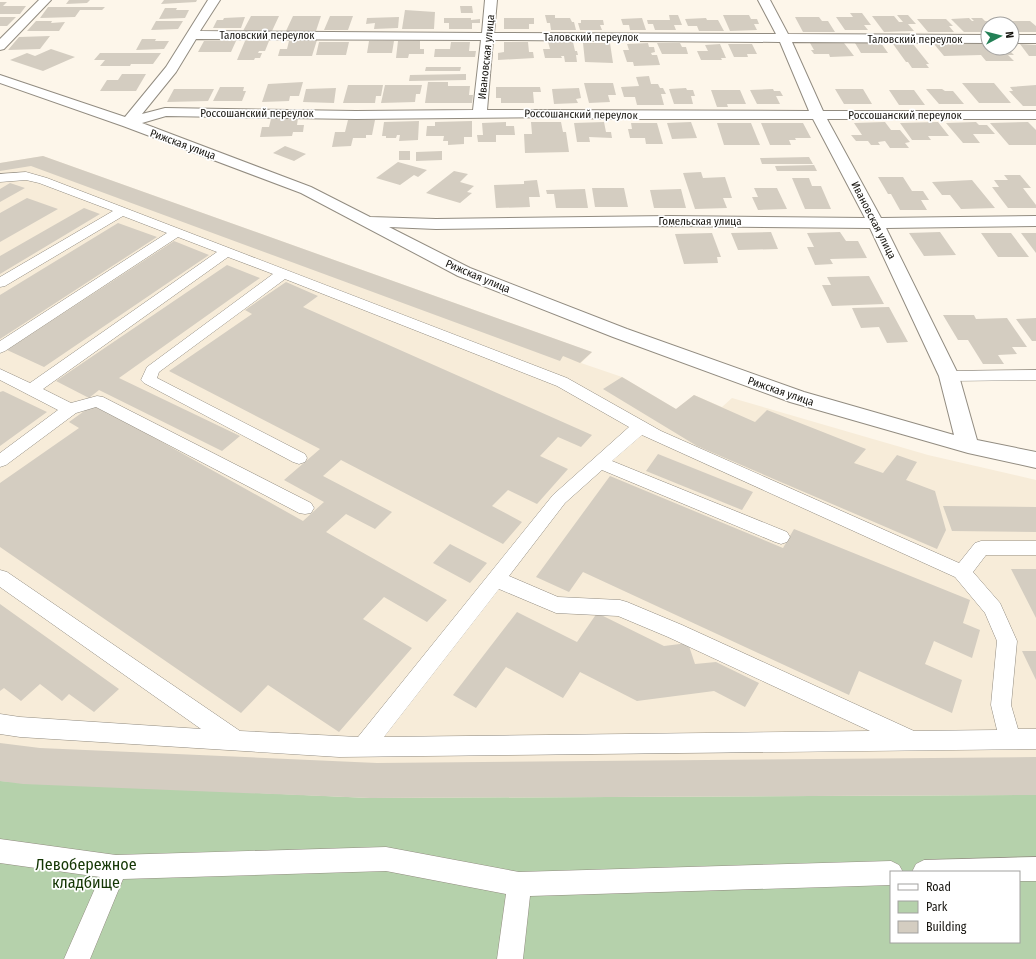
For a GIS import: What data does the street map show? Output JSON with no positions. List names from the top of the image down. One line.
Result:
{"streets":{"street":["Таловский переулок","Ивановская улица","Россошанский переулок","Рижская улица","Гомельская улица"]},"crossings":[["Таловский переулок","Ивановская улица"],["Ивановская улица","Россошанский переулок"],["Ивановская улица","Рижская улица"],["Ивановская улица","Гомельская улица"],["Россошанский переулок","Рижская улица"],["Рижская улица","Гомельская улица"]],"parks":["Левобережное кладбище"],"legend":["Road","Park","Building"],"north":"right"}
